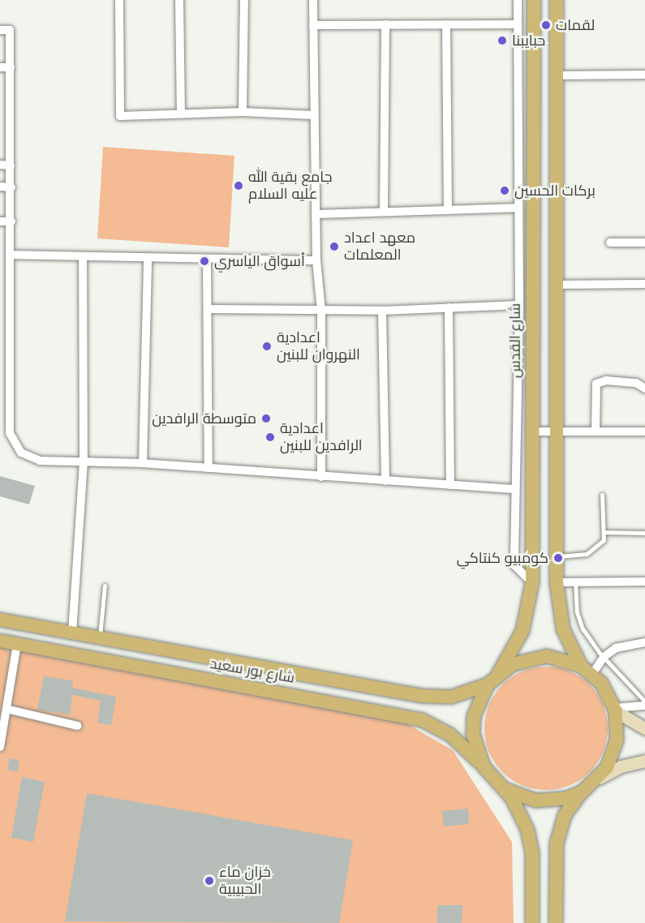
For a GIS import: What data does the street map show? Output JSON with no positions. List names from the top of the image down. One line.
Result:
{"streets":{"main road":["شارع القدس","شارع بور سعيد"]},"crossings":[["شارع القدس","شارع بور سعيد"]],"places":["لقمات","حبايبنا","جامع بقية الله عليه السلام","بركات الحسين","معهد اعداد المعلمات","أسواق الياسري","اعدادية النهروان للبنين","متوسطة الرافدين","اعدادية الرافدين للبنين","كومبيو كنتاكي","خزان ماء الحبيبية"]}
